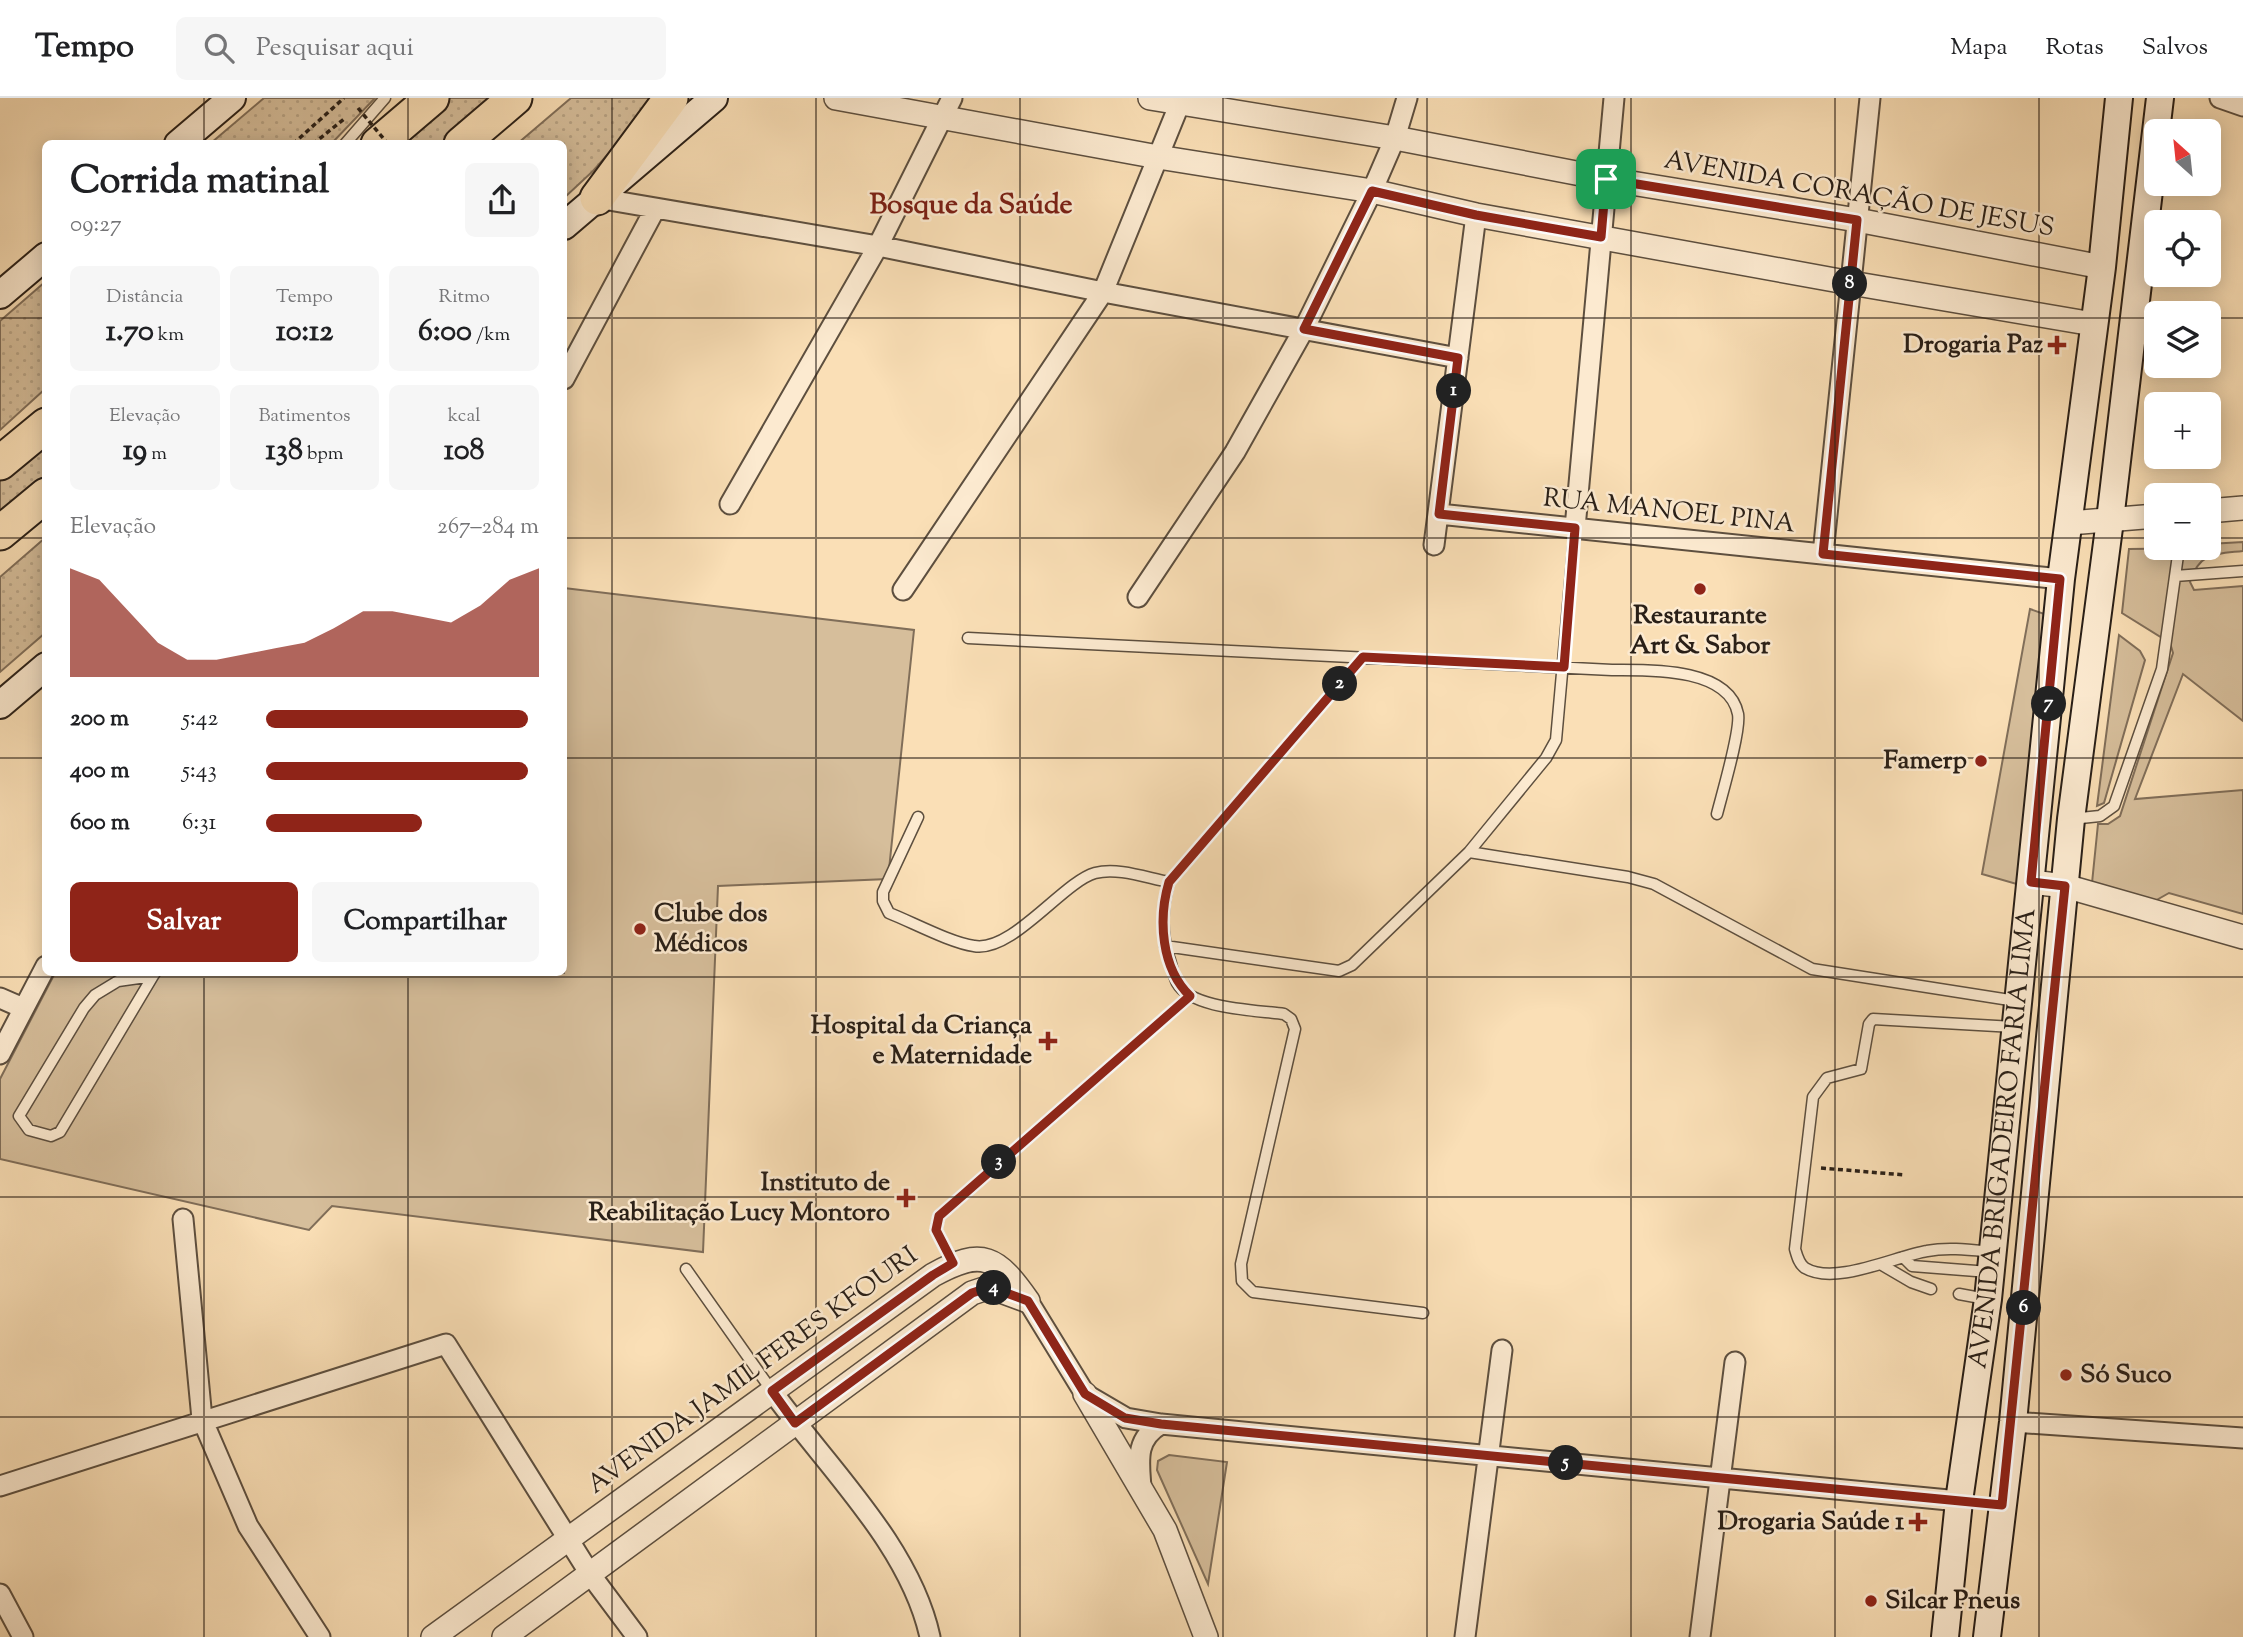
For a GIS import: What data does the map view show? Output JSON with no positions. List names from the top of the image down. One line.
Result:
{"streets":{"main road":["AVENIDA BRIGADEIRO FARIA LIMA"],"street":["AVENIDA CORAÇÃO DE JESUS","RUA MANOEL PINA","AVENIDA JAMIL FERES KFOURI"]},"crossings":[["AVENIDA CORAÇÃO DE JESUS","AVENIDA BRIGADEIRO FARIA LIMA"],["RUA MANOEL PINA","AVENIDA BRIGADEIRO FARIA LIMA"]],"districts":["Bosque da Saúde"],"places":{"health":["Drogaria Paz","Hospital da Criança e Maternidade","Instituto de Reabilitação Lucy Montoro","Drogaria Saúde 1"],"other":["Restaurante Art & Sabor","Famerp","Clube dos Médicos","Só Suco","Silcar Pneus"]},"north":"top left","page":{"header":"Tempo","search":"Pesquisar aqui","nav":["Mapa","Rotas","Salvos"],"map_buttons":["+","−"],"heading":["Corrida matinal","09:27"],"stats":[["Distância","1.70 km"],["Tempo","10:12"],["Ritmo","6:00 /km"],["Elevação","19 m"],["Batimentos","138 bpm"],["kcal","108"]],"pins":["8","1","2","7","3","4","6","5"],"chart":["Elevação","267–284 m"],"list":[{"name":"200 m","note":"5:42"},{"name":"400 m","note":"5:43"},{"name":"600 m","note":"6:31"}],"buttons":["Salvar","Compartilhar"]}}
